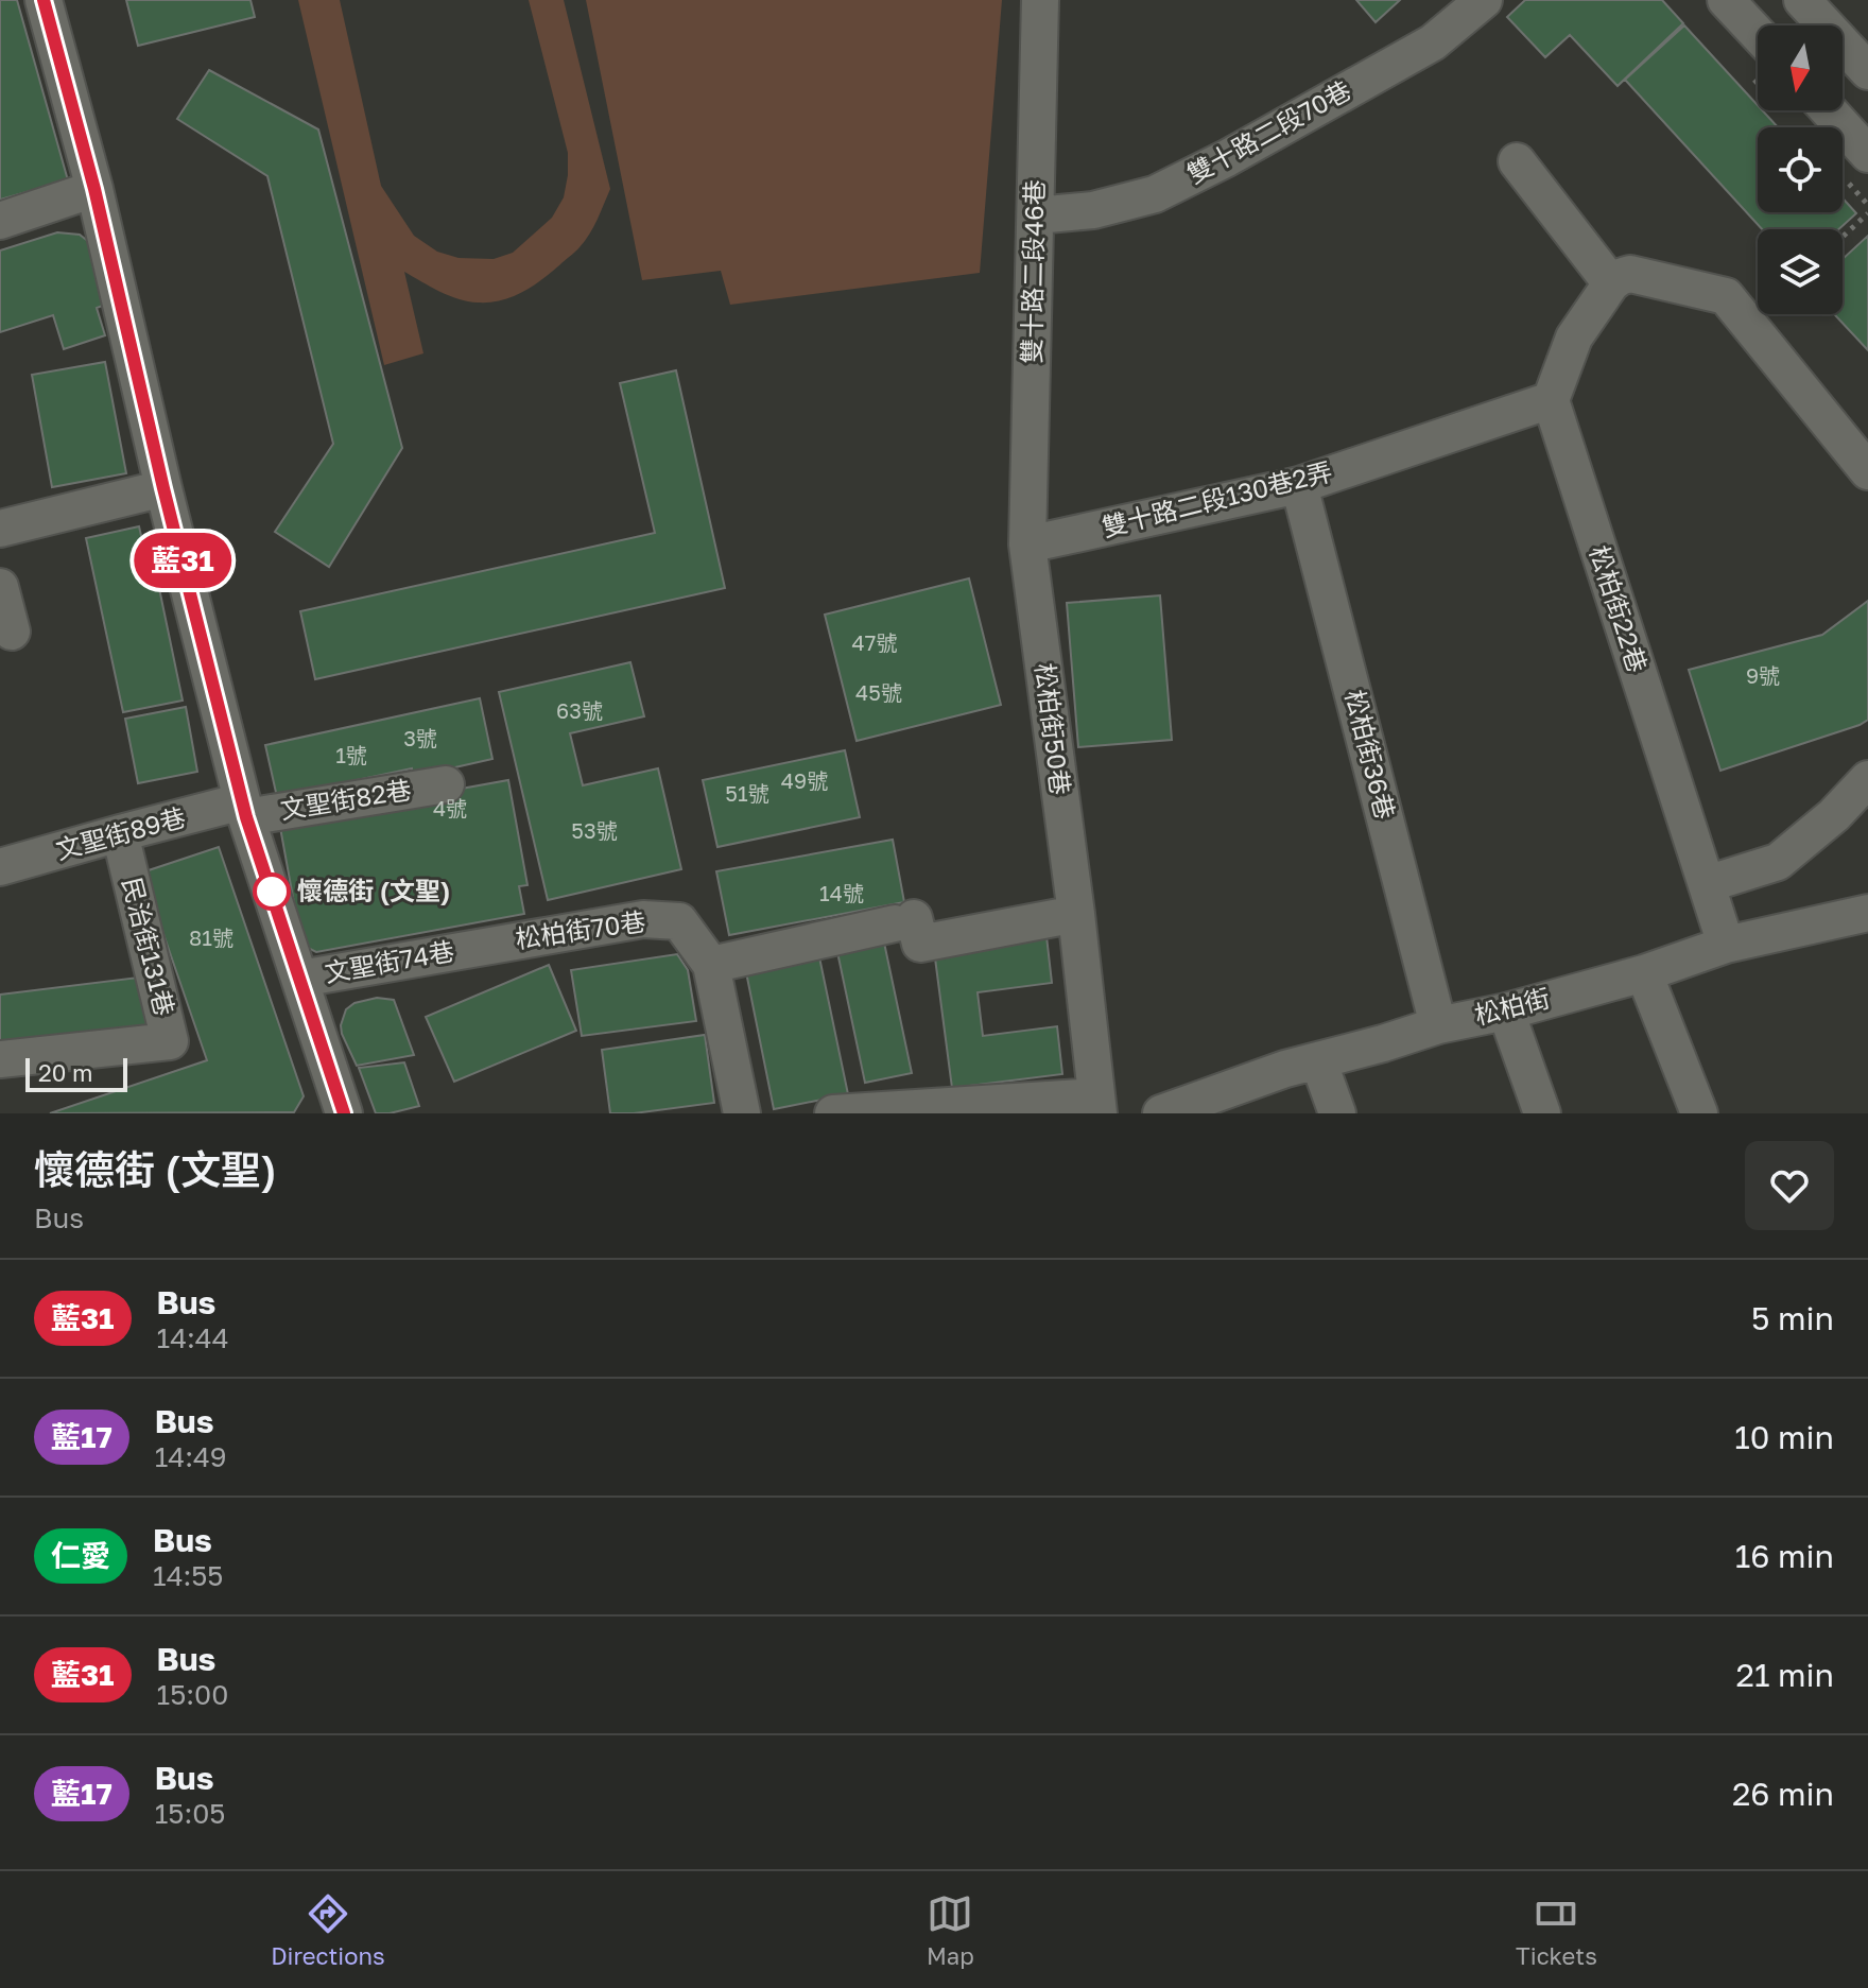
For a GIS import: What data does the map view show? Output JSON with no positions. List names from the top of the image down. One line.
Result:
{"streets":{"street":["雙十路二段70巷","雙十路二段46巷","雙十路二段130巷2弄","松柏街22巷","松柏街50巷","松柏街36巷","文聖街82巷","文聖街89巷","松柏街70巷","民治街131巷","文聖街74巷","松柏街"]},"crossings":[["雙十路二段70巷","雙十路二段46巷"],["雙十路二段46巷","雙十路二段130巷2弄"],["雙十路二段46巷","松柏街50巷"],["雙十路二段130巷2弄","松柏街22巷"],["雙十路二段130巷2弄","松柏街50巷"],["雙十路二段130巷2弄","松柏街36巷"],["松柏街22巷","松柏街"],["松柏街36巷","松柏街"],["文聖街82巷","文聖街89巷"],["文聖街89巷","民治街131巷"],["松柏街70巷","文聖街74巷"]],"places":["懷德街 (文聖)"],"lines":["bus line 藍31"],"house_numbers":["47號","9號","45號","63號","3號","1號","49號","51號","4號","53號","14號","81號"],"scale_bar":"20 m","north":"bottom","page":{"on_map":"藍31","scale":"20 m","heading":["懷德街 (文聖)","Bus"],"list":[{"mark":"藍31","name":"Bus","note":"14:44","value":"5 min"},{"mark":"藍17","name":"Bus","note":"14:49","value":"10 min"},{"mark":"仁愛","name":"Bus","note":"14:55","value":"16 min"},{"mark":"藍31","name":"Bus","note":"15:00","value":"21 min"},{"mark":"藍17","name":"Bus","note":"15:05","value":"26 min"}],"tabs":["Directions","Map","Tickets"]}}
